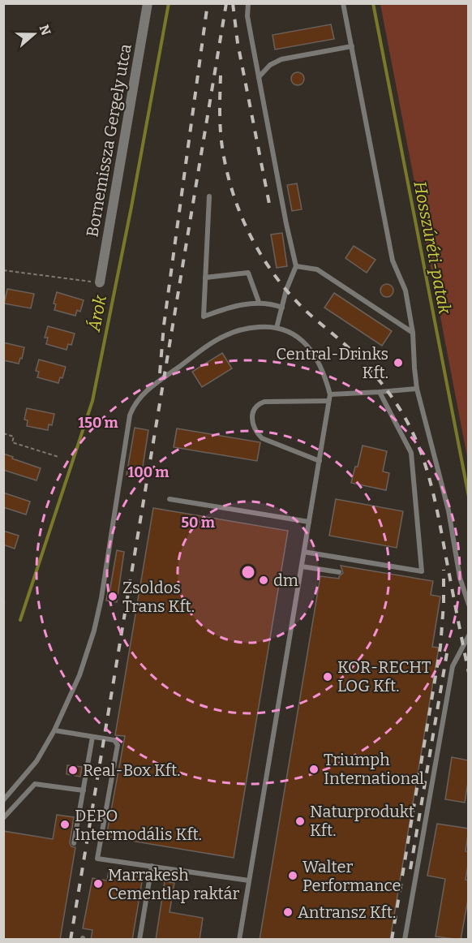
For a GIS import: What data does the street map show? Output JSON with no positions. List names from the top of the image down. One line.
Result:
{"streets":{"street":["Bornemissza Gergely utca"]},"water":["Hosszúréti-patak","Árok"],"places":["Central-Drinks Kft.","dm","Zsoldos Trans Kft.","KOR-RECHT LOG Kft.","Triumph International","Real-Box Kft.","Naturprodukt Kft.","DEPO Intermodális Kft.","Walter Performance","Marrakesh Cementlap raktár","Antransz Kft."],"north":"right","rings":["150 m","100 m","50 m"]}
